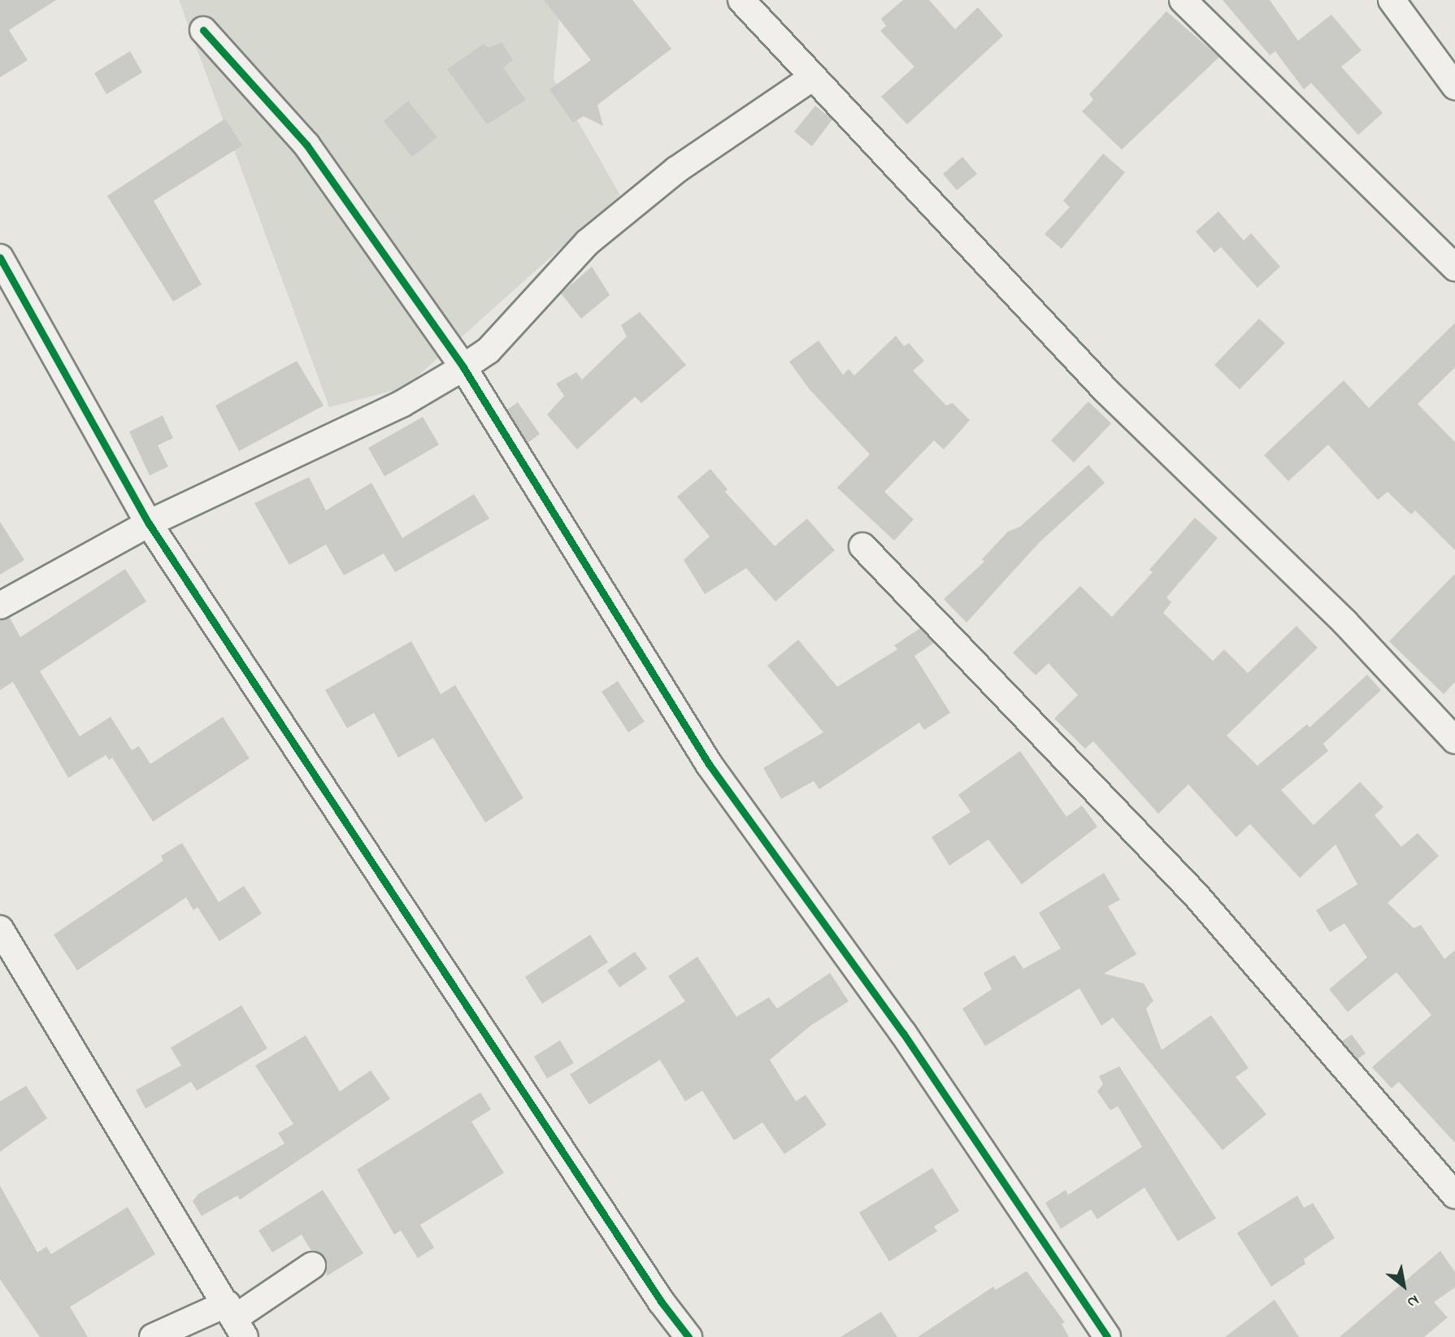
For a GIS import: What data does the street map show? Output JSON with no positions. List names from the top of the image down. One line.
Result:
{"north":"bottom right"}
